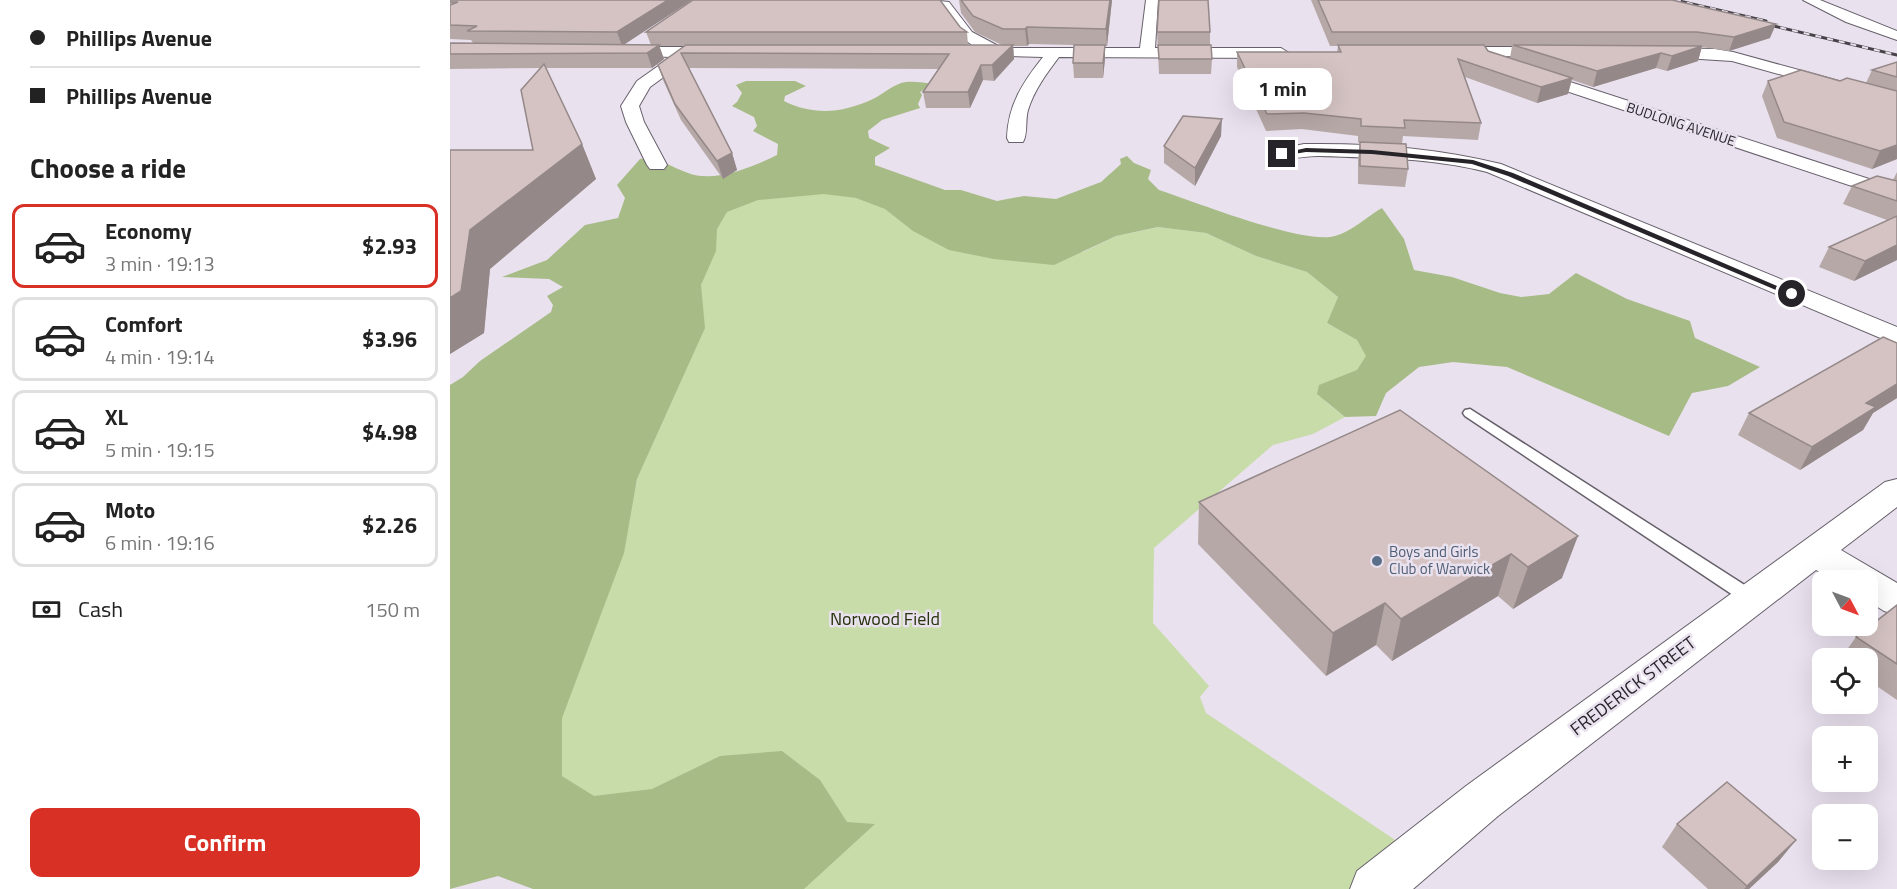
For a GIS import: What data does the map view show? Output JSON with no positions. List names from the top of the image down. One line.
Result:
{"streets":{"street":["BUDLONG AVENUE","FREDERICK STREET"]},"parks":["Norwood Field"],"places":["Boys and Girls Club of Warwick"],"north":"bottom right","page":{"banner":["Phillips Avenue","Phillips Avenue"],"bubble":"1 min","heading":"Choose a ride","list":[{"name":"Economy","note":"3 min · 19:13","value":"$2.93"},{"name":"Comfort","note":"4 min · 19:14","value":"$3.96"},{"name":"XL","note":"5 min · 19:15","value":"$4.98"},{"name":"Moto","note":"6 min · 19:16","value":"$2.26"}],"map_buttons":["+","−"],"pay":["Cash","150 m"],"buttons":"Confirm"}}
